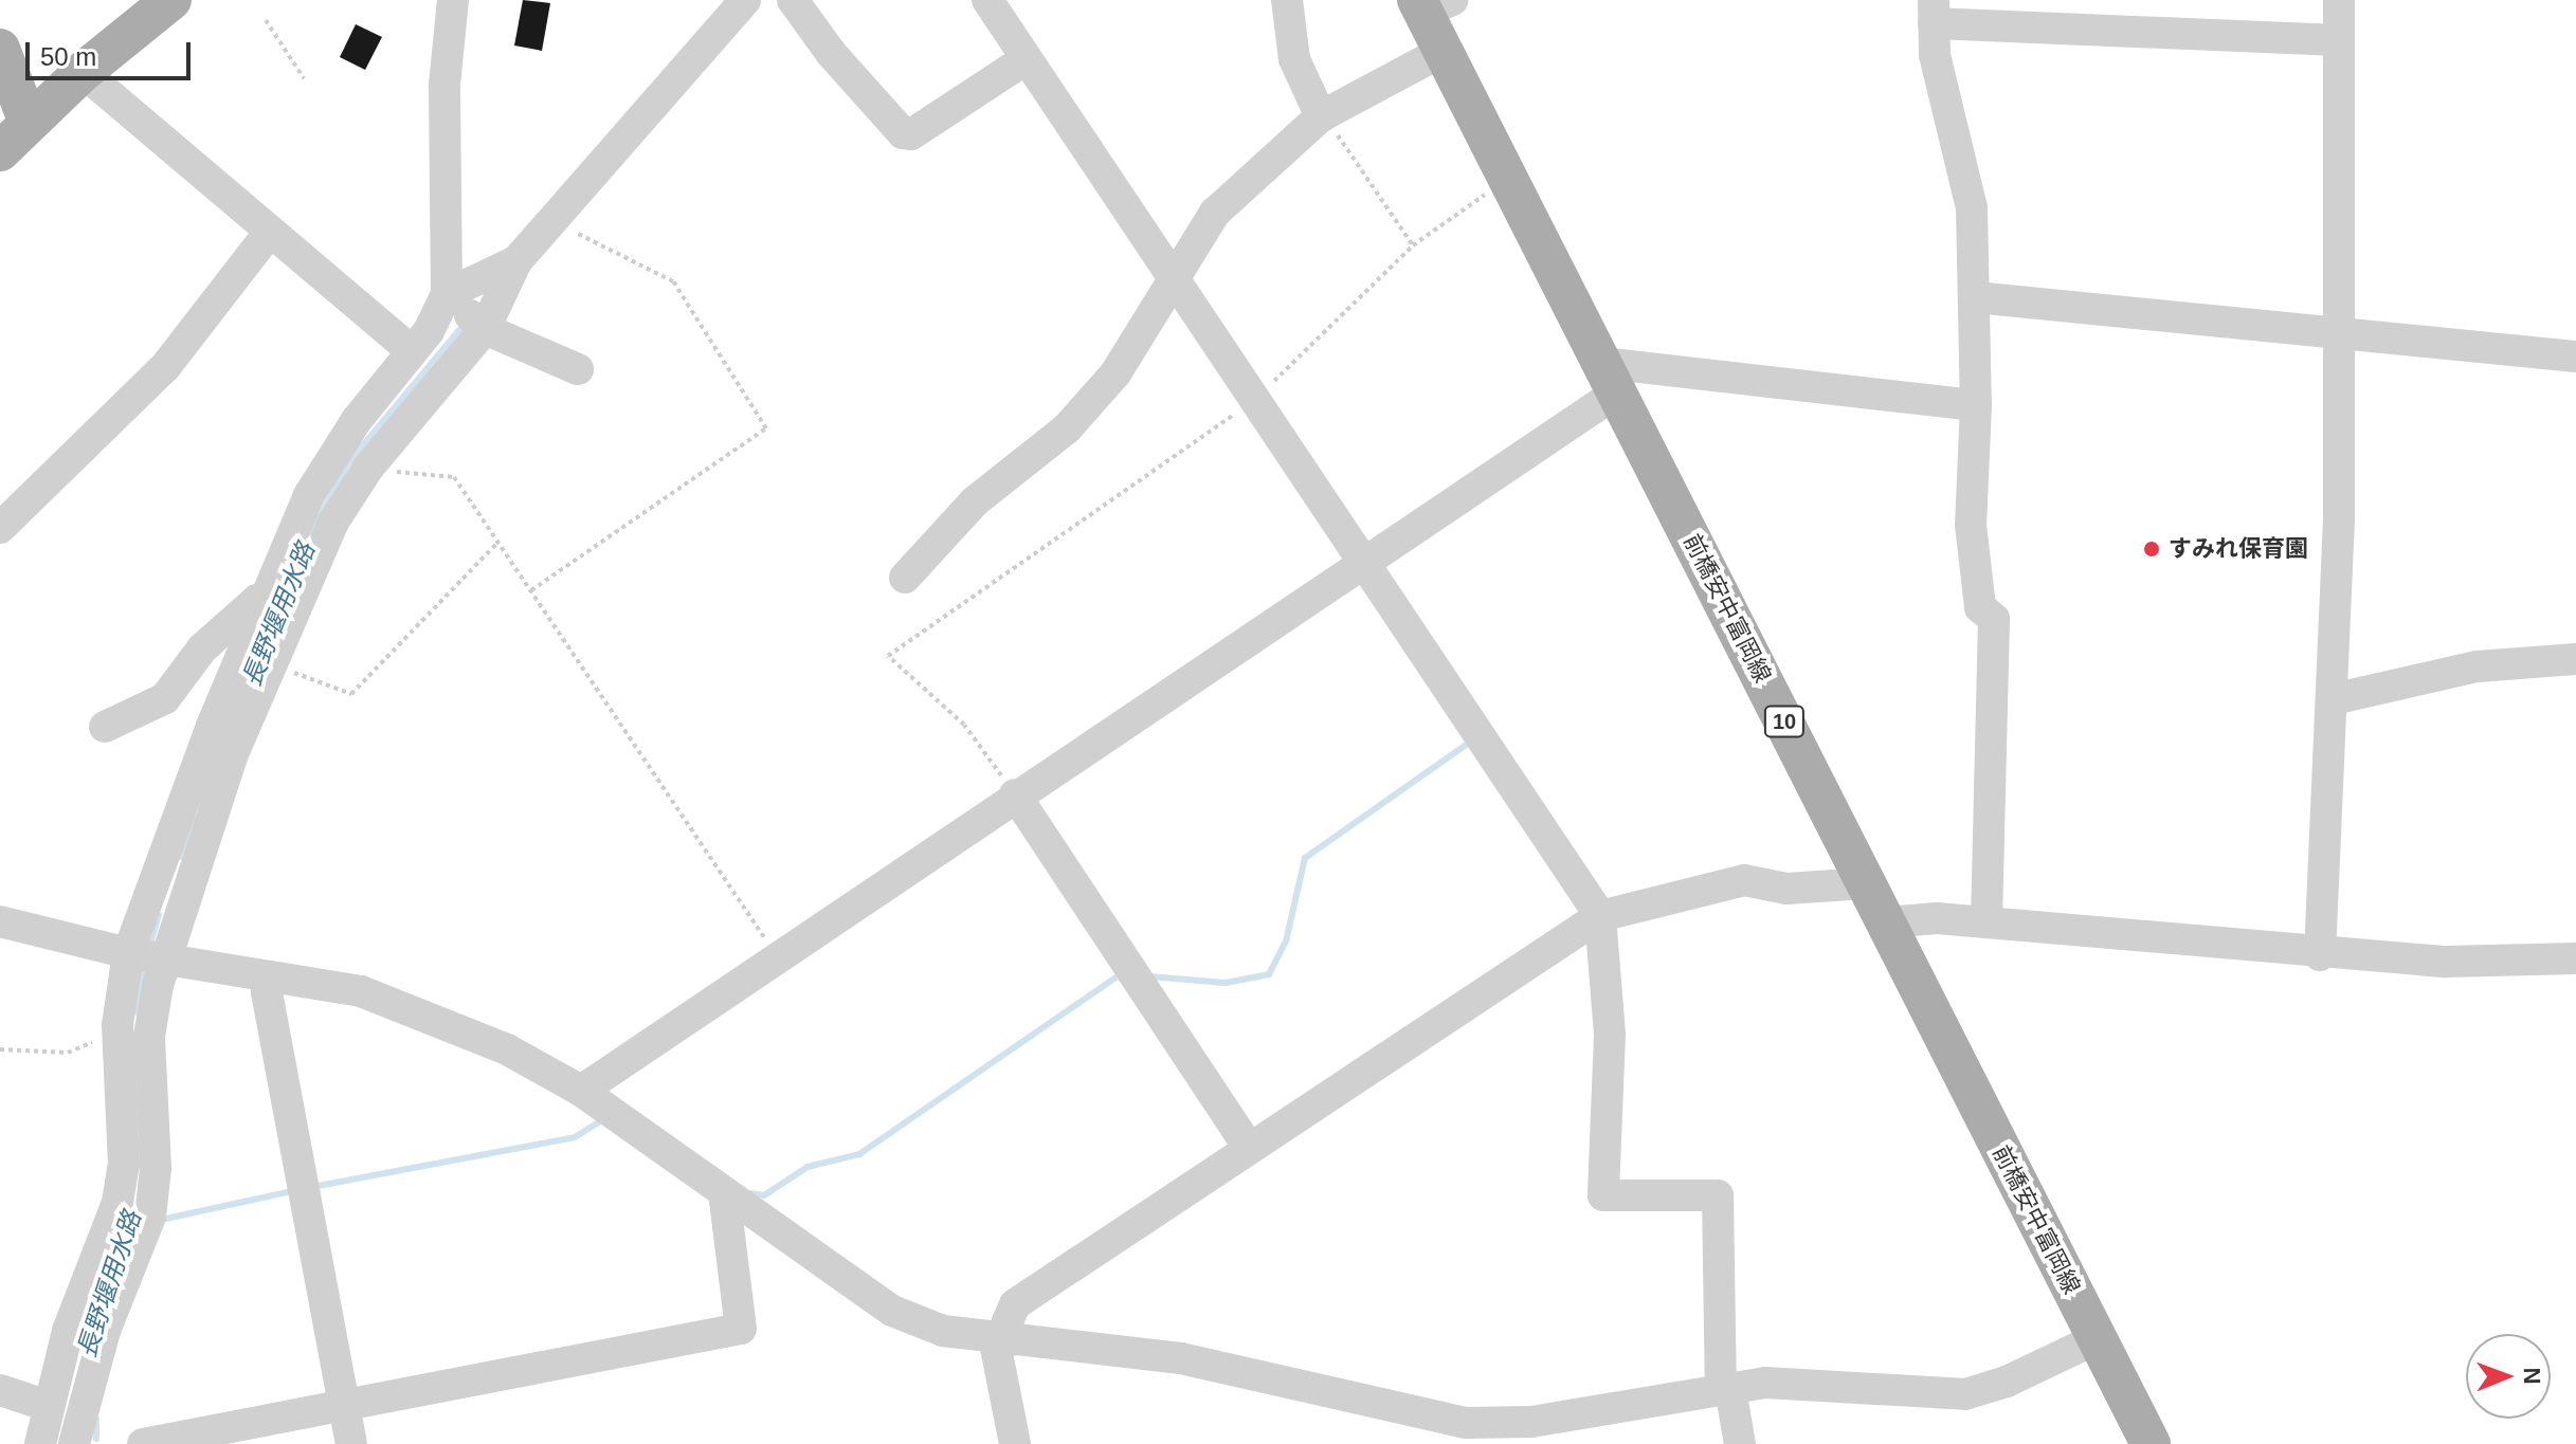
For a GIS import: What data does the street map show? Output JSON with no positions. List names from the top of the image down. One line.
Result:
{"streets":{"main road":["前橋安中富岡線","10"]},"water":["長野堰用水路"],"places":["すみれ保育園"],"scale_bar":"50 m","north":"right"}
